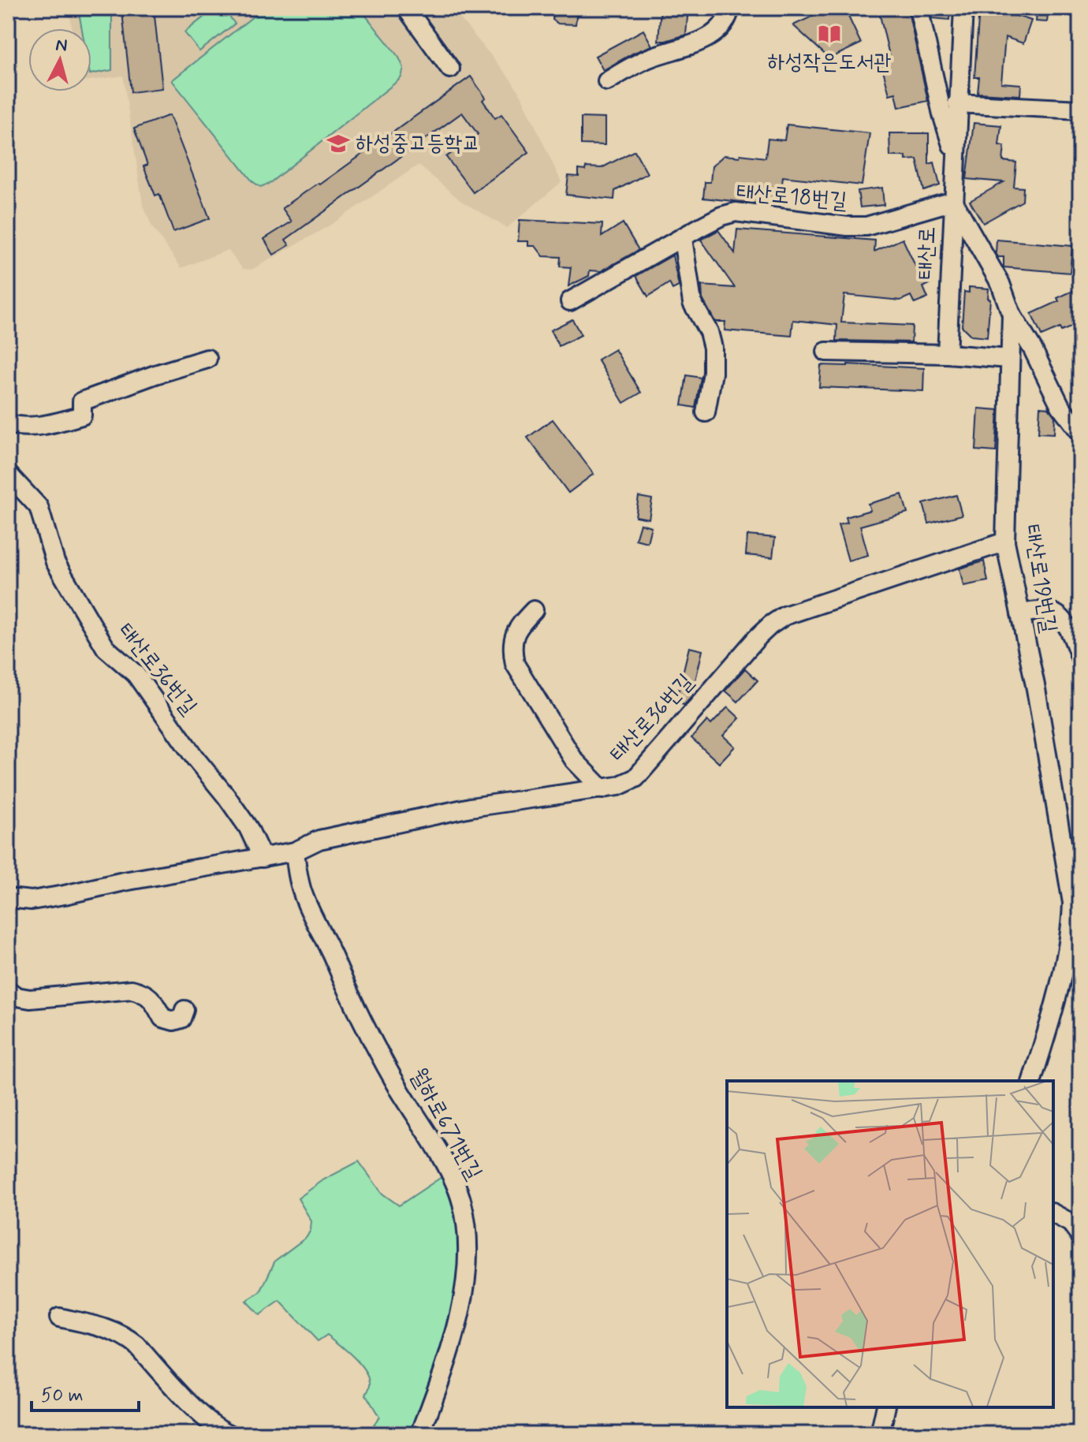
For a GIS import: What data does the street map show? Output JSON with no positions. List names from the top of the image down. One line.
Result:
{"streets":{"street":["태산로18번길","태산로","태산로19번길","태산로36번길","월하로671번길"]},"crossings":[["태산로18번길","태산로"],["태산로18번길","태산로19번길"],["태산로","태산로19번길"],["태산로19번길","태산로36번길"],["태산로36번길","월하로671번길"]],"places":{"library":["하성작은도서관"],"school or university":["하성중고등학교"]},"scale_bar":"50 m","north":"top"}
